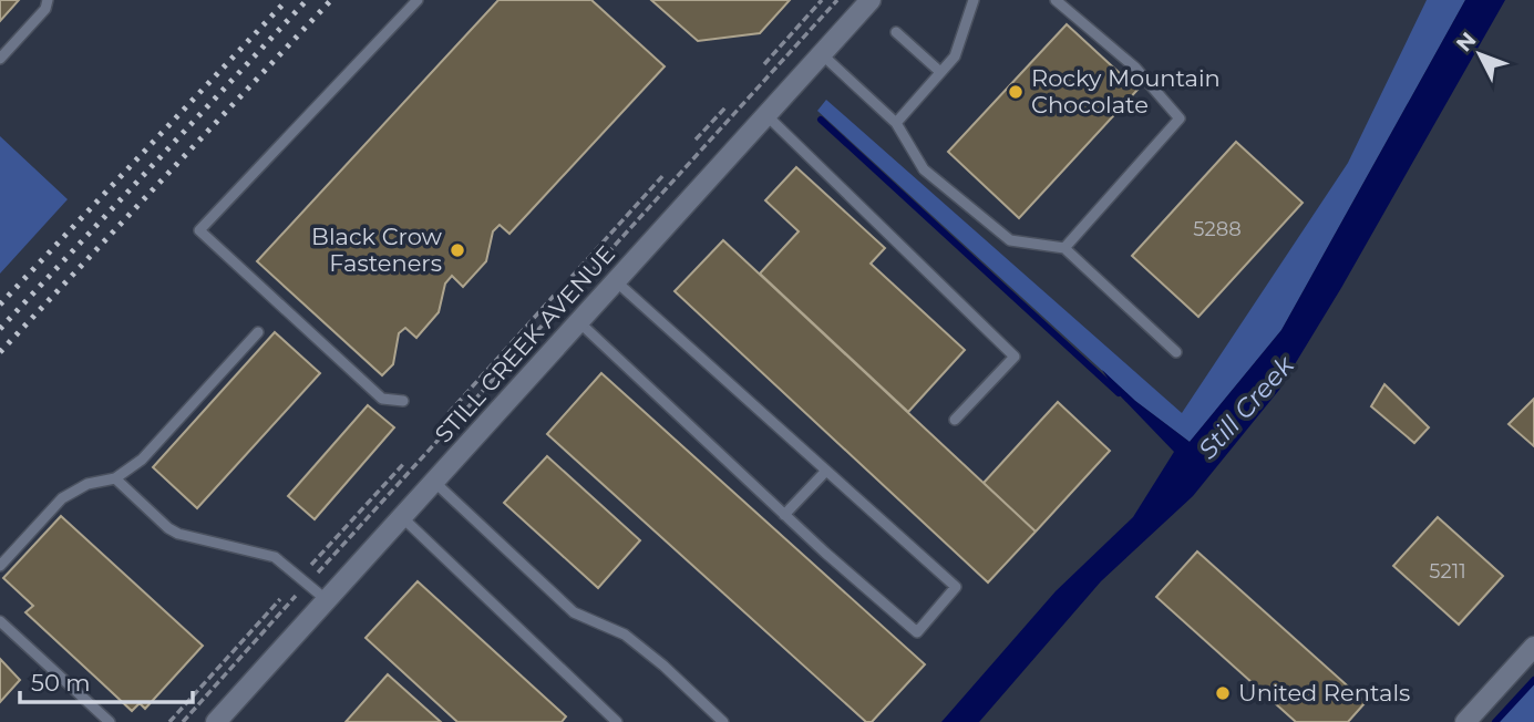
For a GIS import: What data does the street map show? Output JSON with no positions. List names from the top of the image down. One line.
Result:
{"streets":{"street":["STILL CREEK AVENUE"]},"water":["Still Creek"],"places":["Rocky Mountain Chocolate","Black Crow Fasteners","United Rentals"],"house_numbers":["5288","5211"],"scale_bar":"50 m","north":"top left"}
